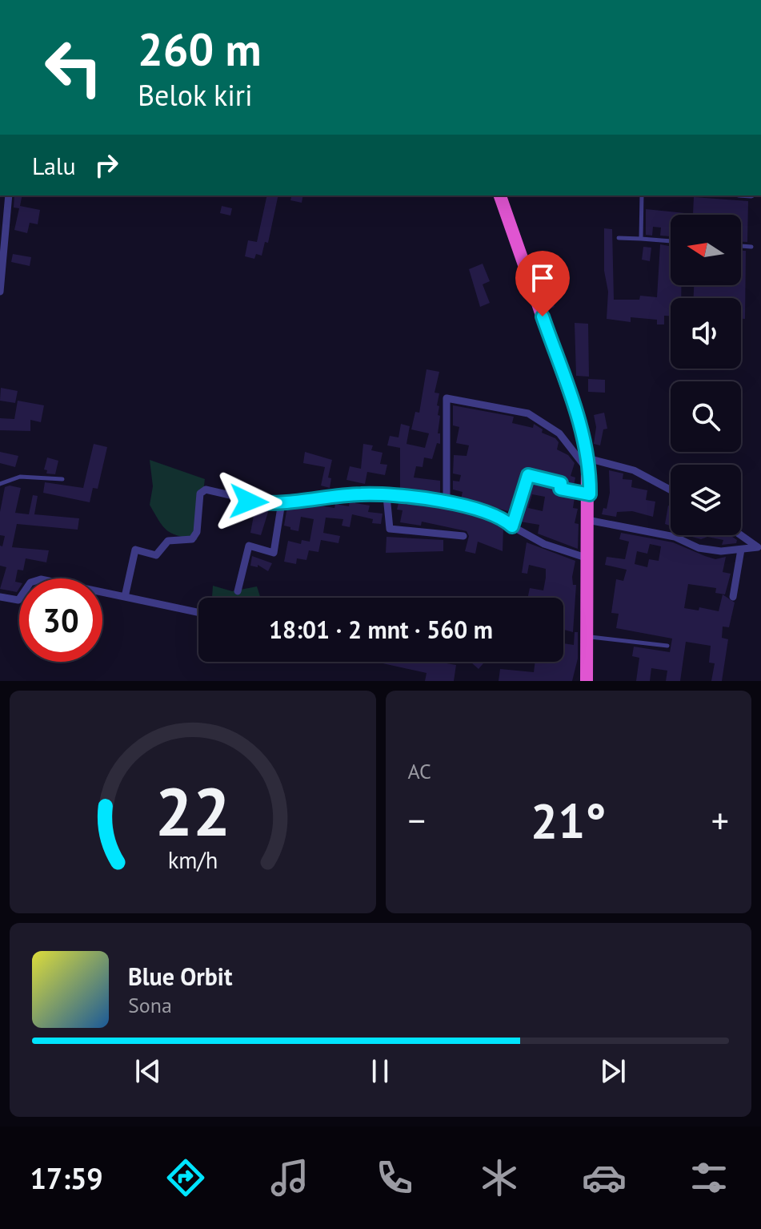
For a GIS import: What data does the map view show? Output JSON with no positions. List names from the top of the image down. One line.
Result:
{"north":"left","page":{"turn":["260 m","Belok kiri"],"then":"Lalu","limit":"30","trip":"18:01 · 2 mnt · 560 m","tile":"AC","heat":["−","21°","+"],"song":["Blue Orbit","Sona"],"tabs":"17:59","gauge":["22","km/h"]}}
